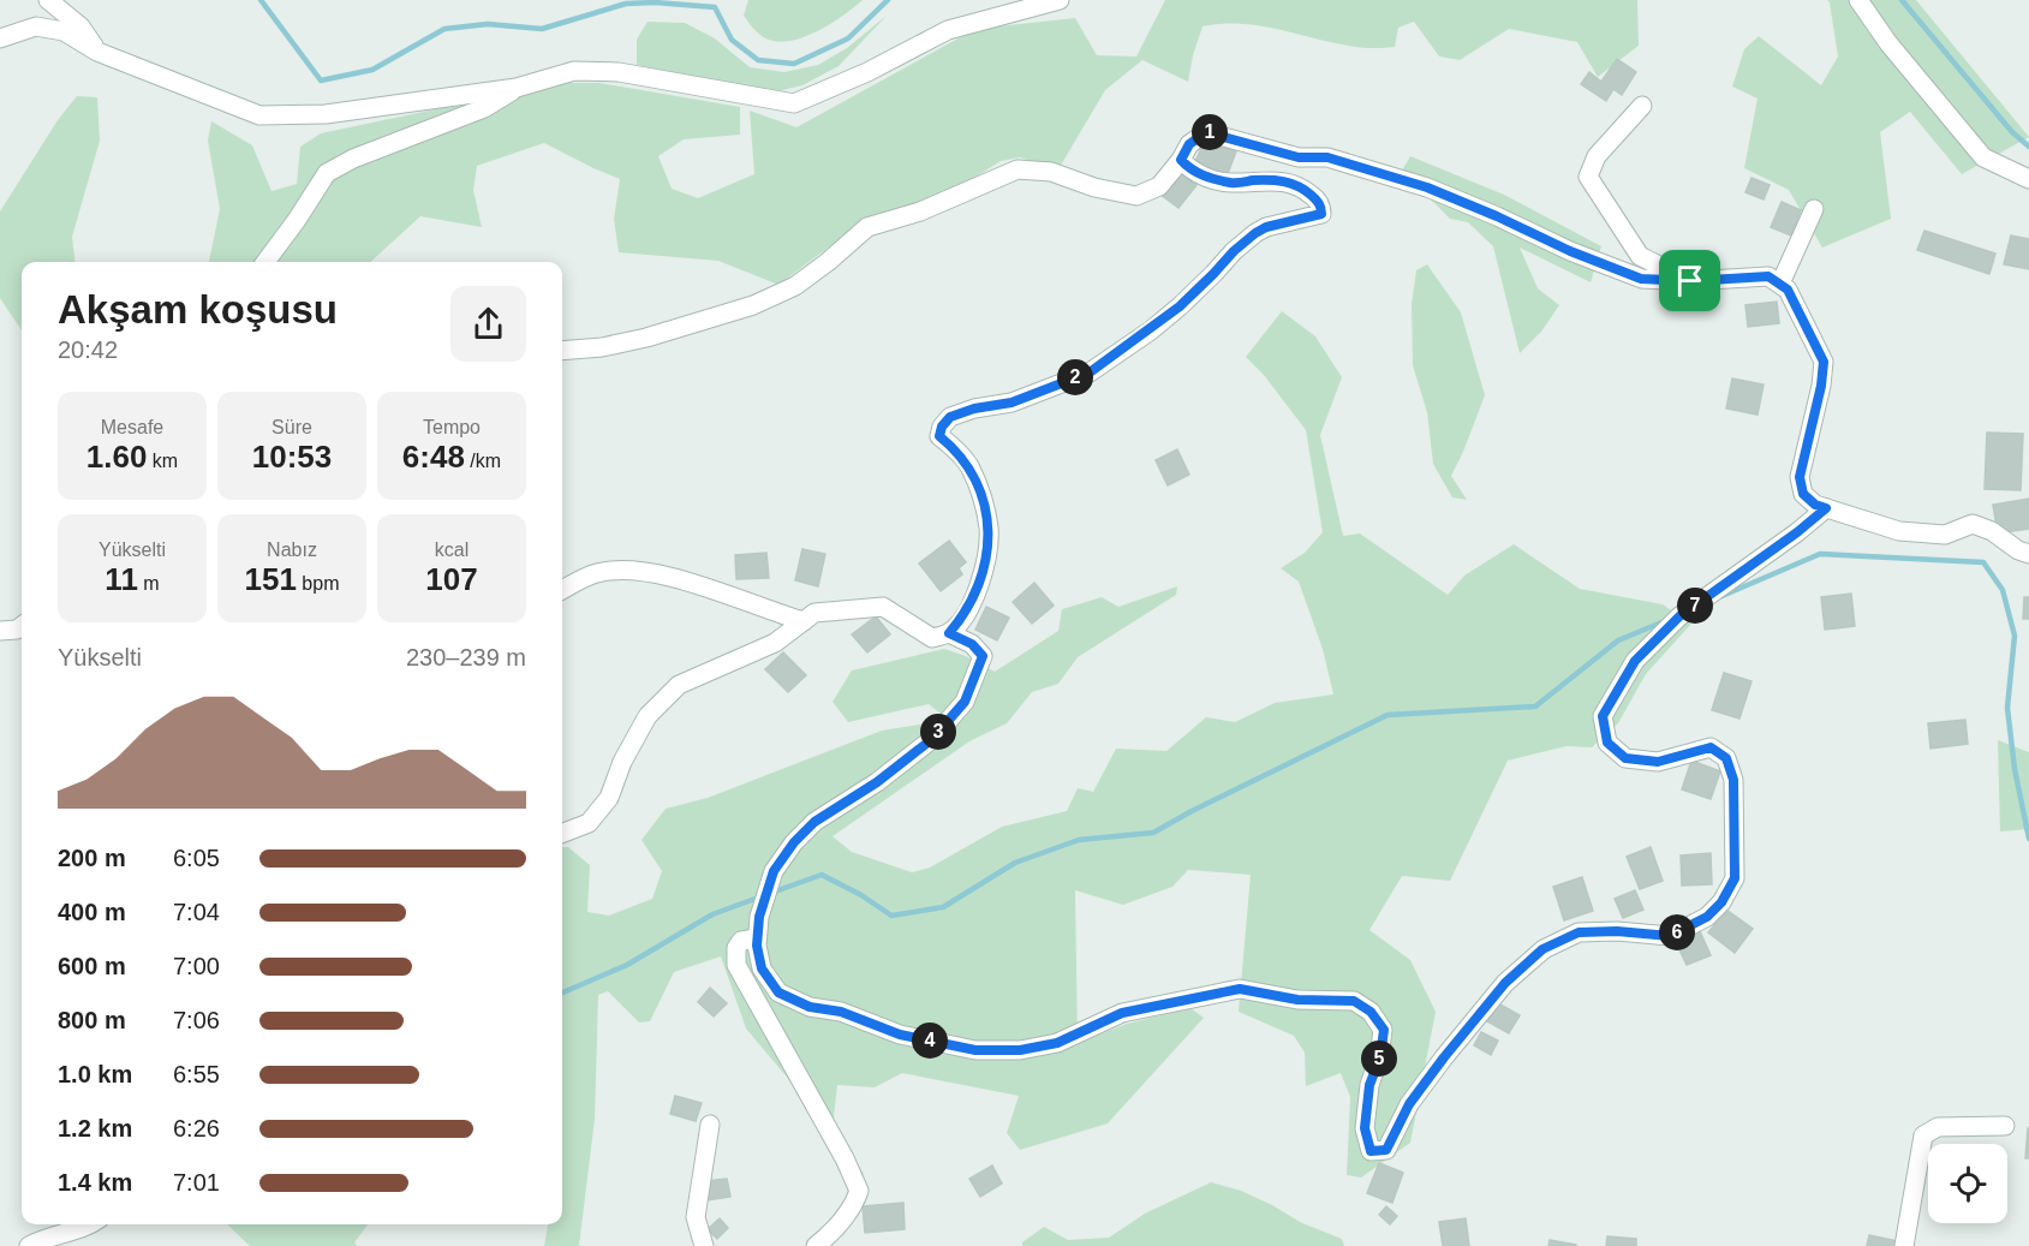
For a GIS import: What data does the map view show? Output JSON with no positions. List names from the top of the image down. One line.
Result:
{"page":{"pins":["1","2","7","3","6","4","5"],"heading":["Akşam koşusu","20:42"],"stats":[["Mesafe","1.60 km"],["Süre","10:53"],["Tempo","6:48 /km"],["Yükselti","11 m"],["Nabız","151 bpm"],["kcal","107"]],"chart":["Yükselti","230–239 m"],"list":[{"name":"200 m","note":"6:05"},{"name":"400 m","note":"7:04"},{"name":"600 m","note":"7:00"},{"name":"800 m","note":"7:06"},{"name":"1.0 km","note":"6:55"},{"name":"1.2 km","note":"6:26"},{"name":"1.4 km","note":"7:01"}]}}
